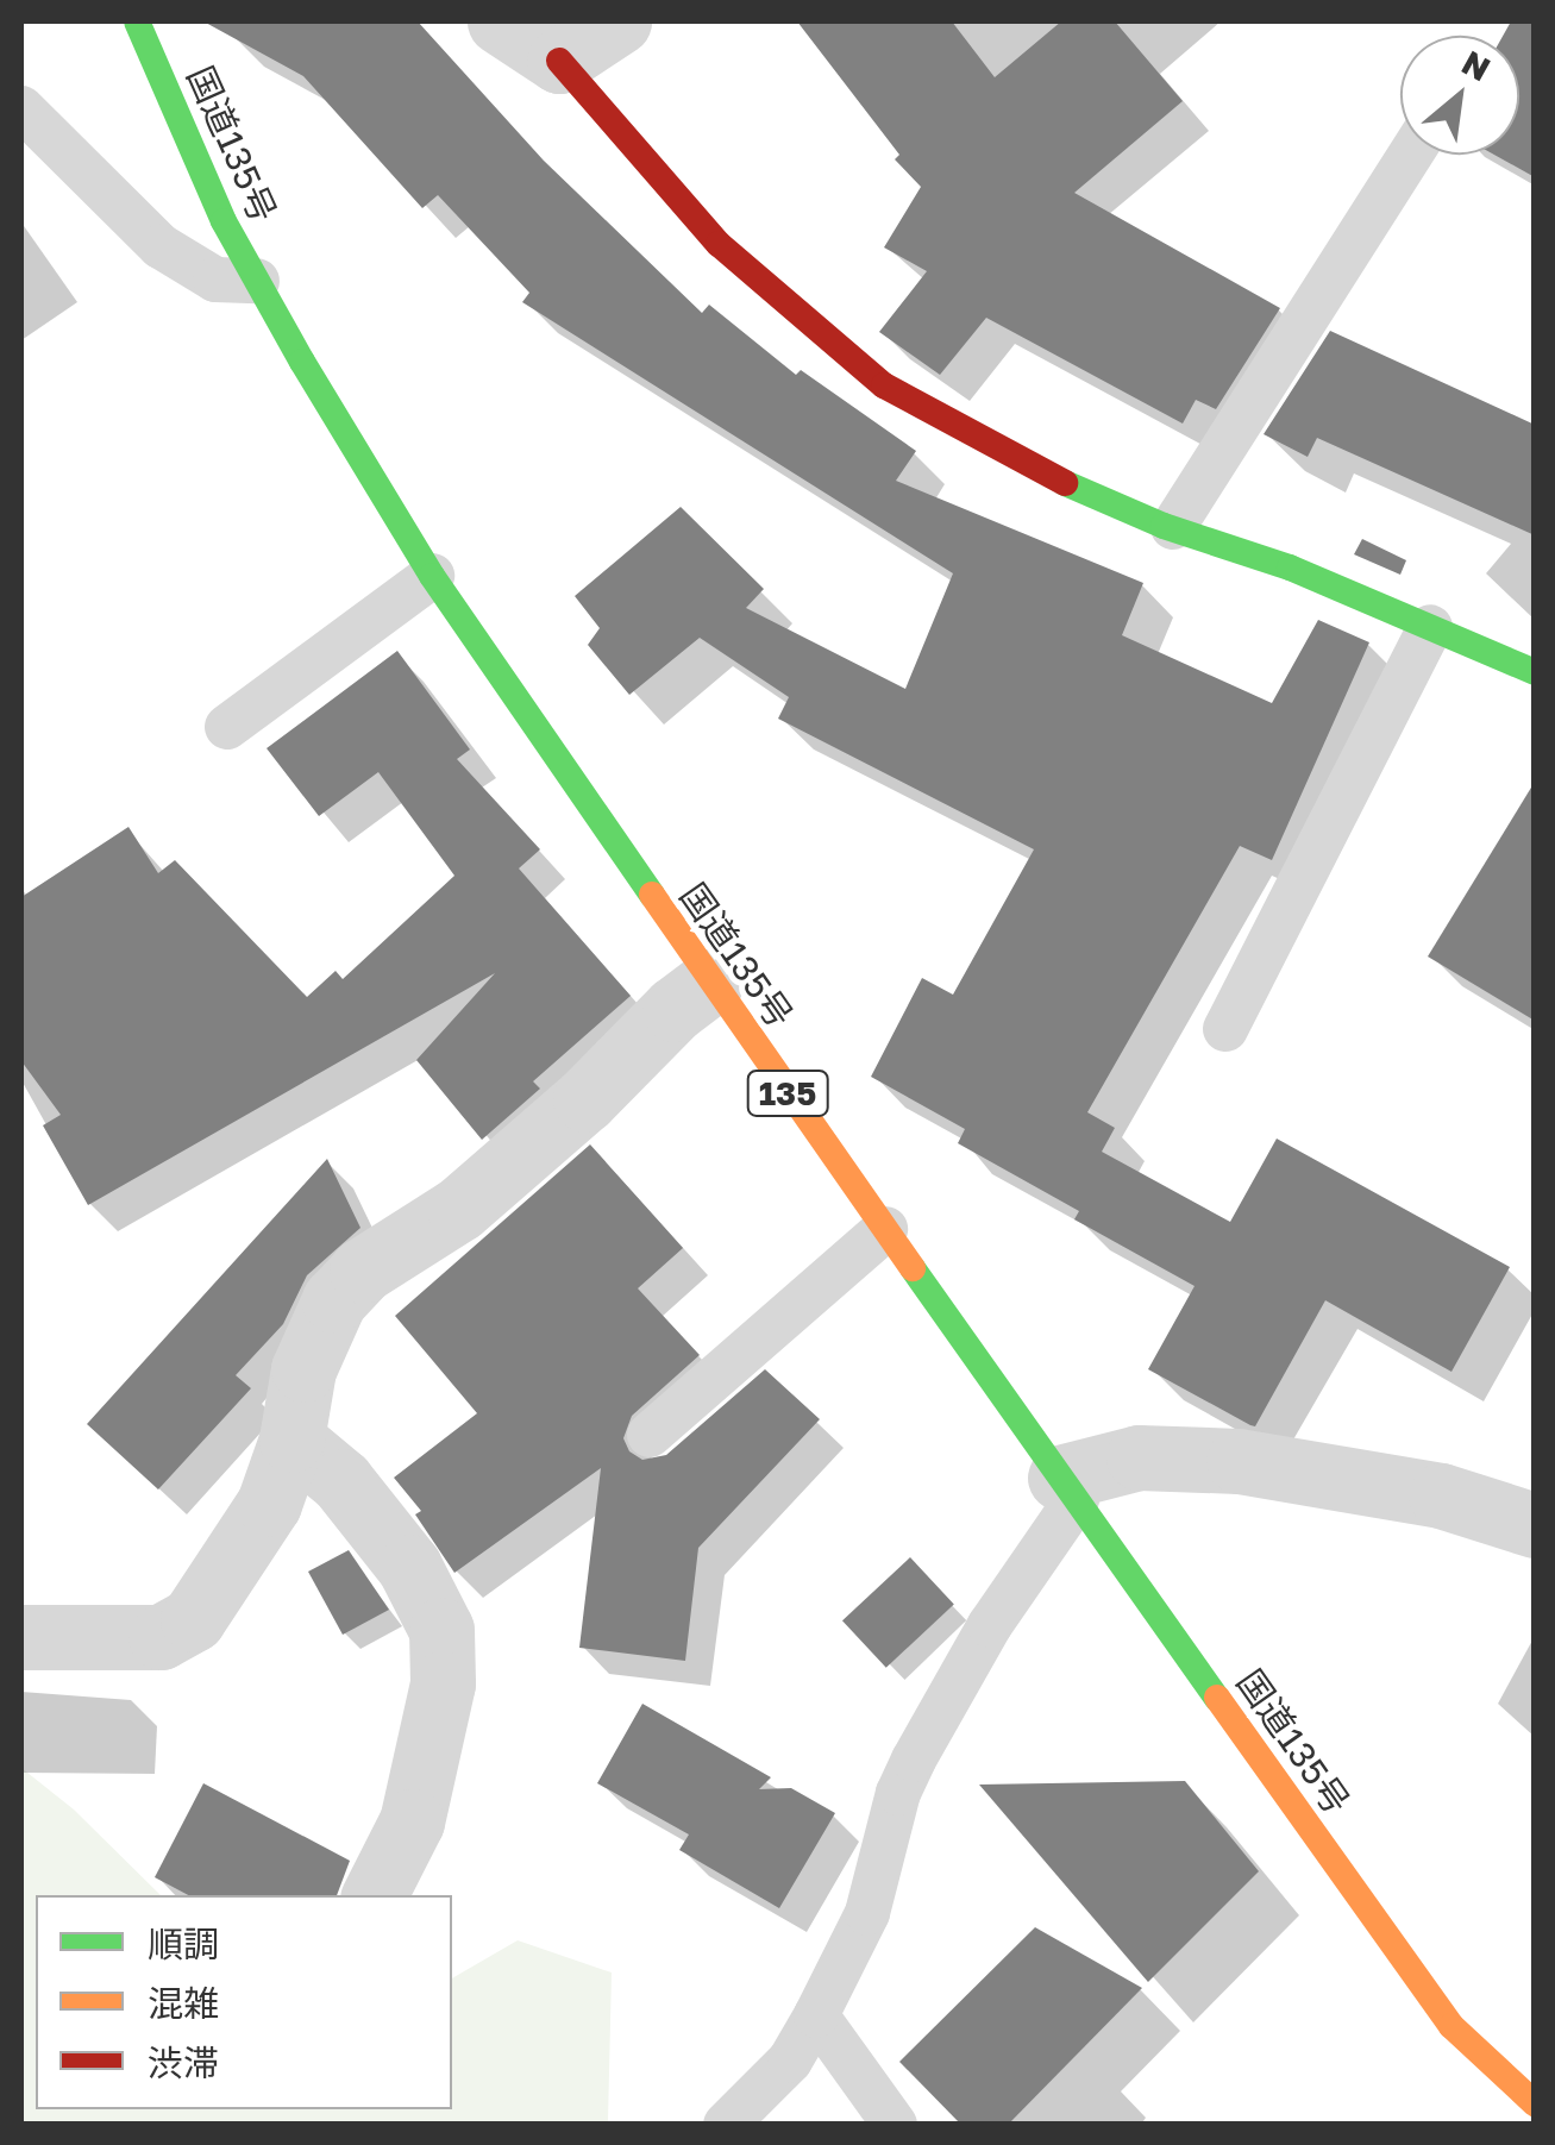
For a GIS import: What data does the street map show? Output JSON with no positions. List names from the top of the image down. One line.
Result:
{"streets":{"main road":["国道135号","135"]},"legend":["順調","混雑","渋滞"],"north":"top right"}
